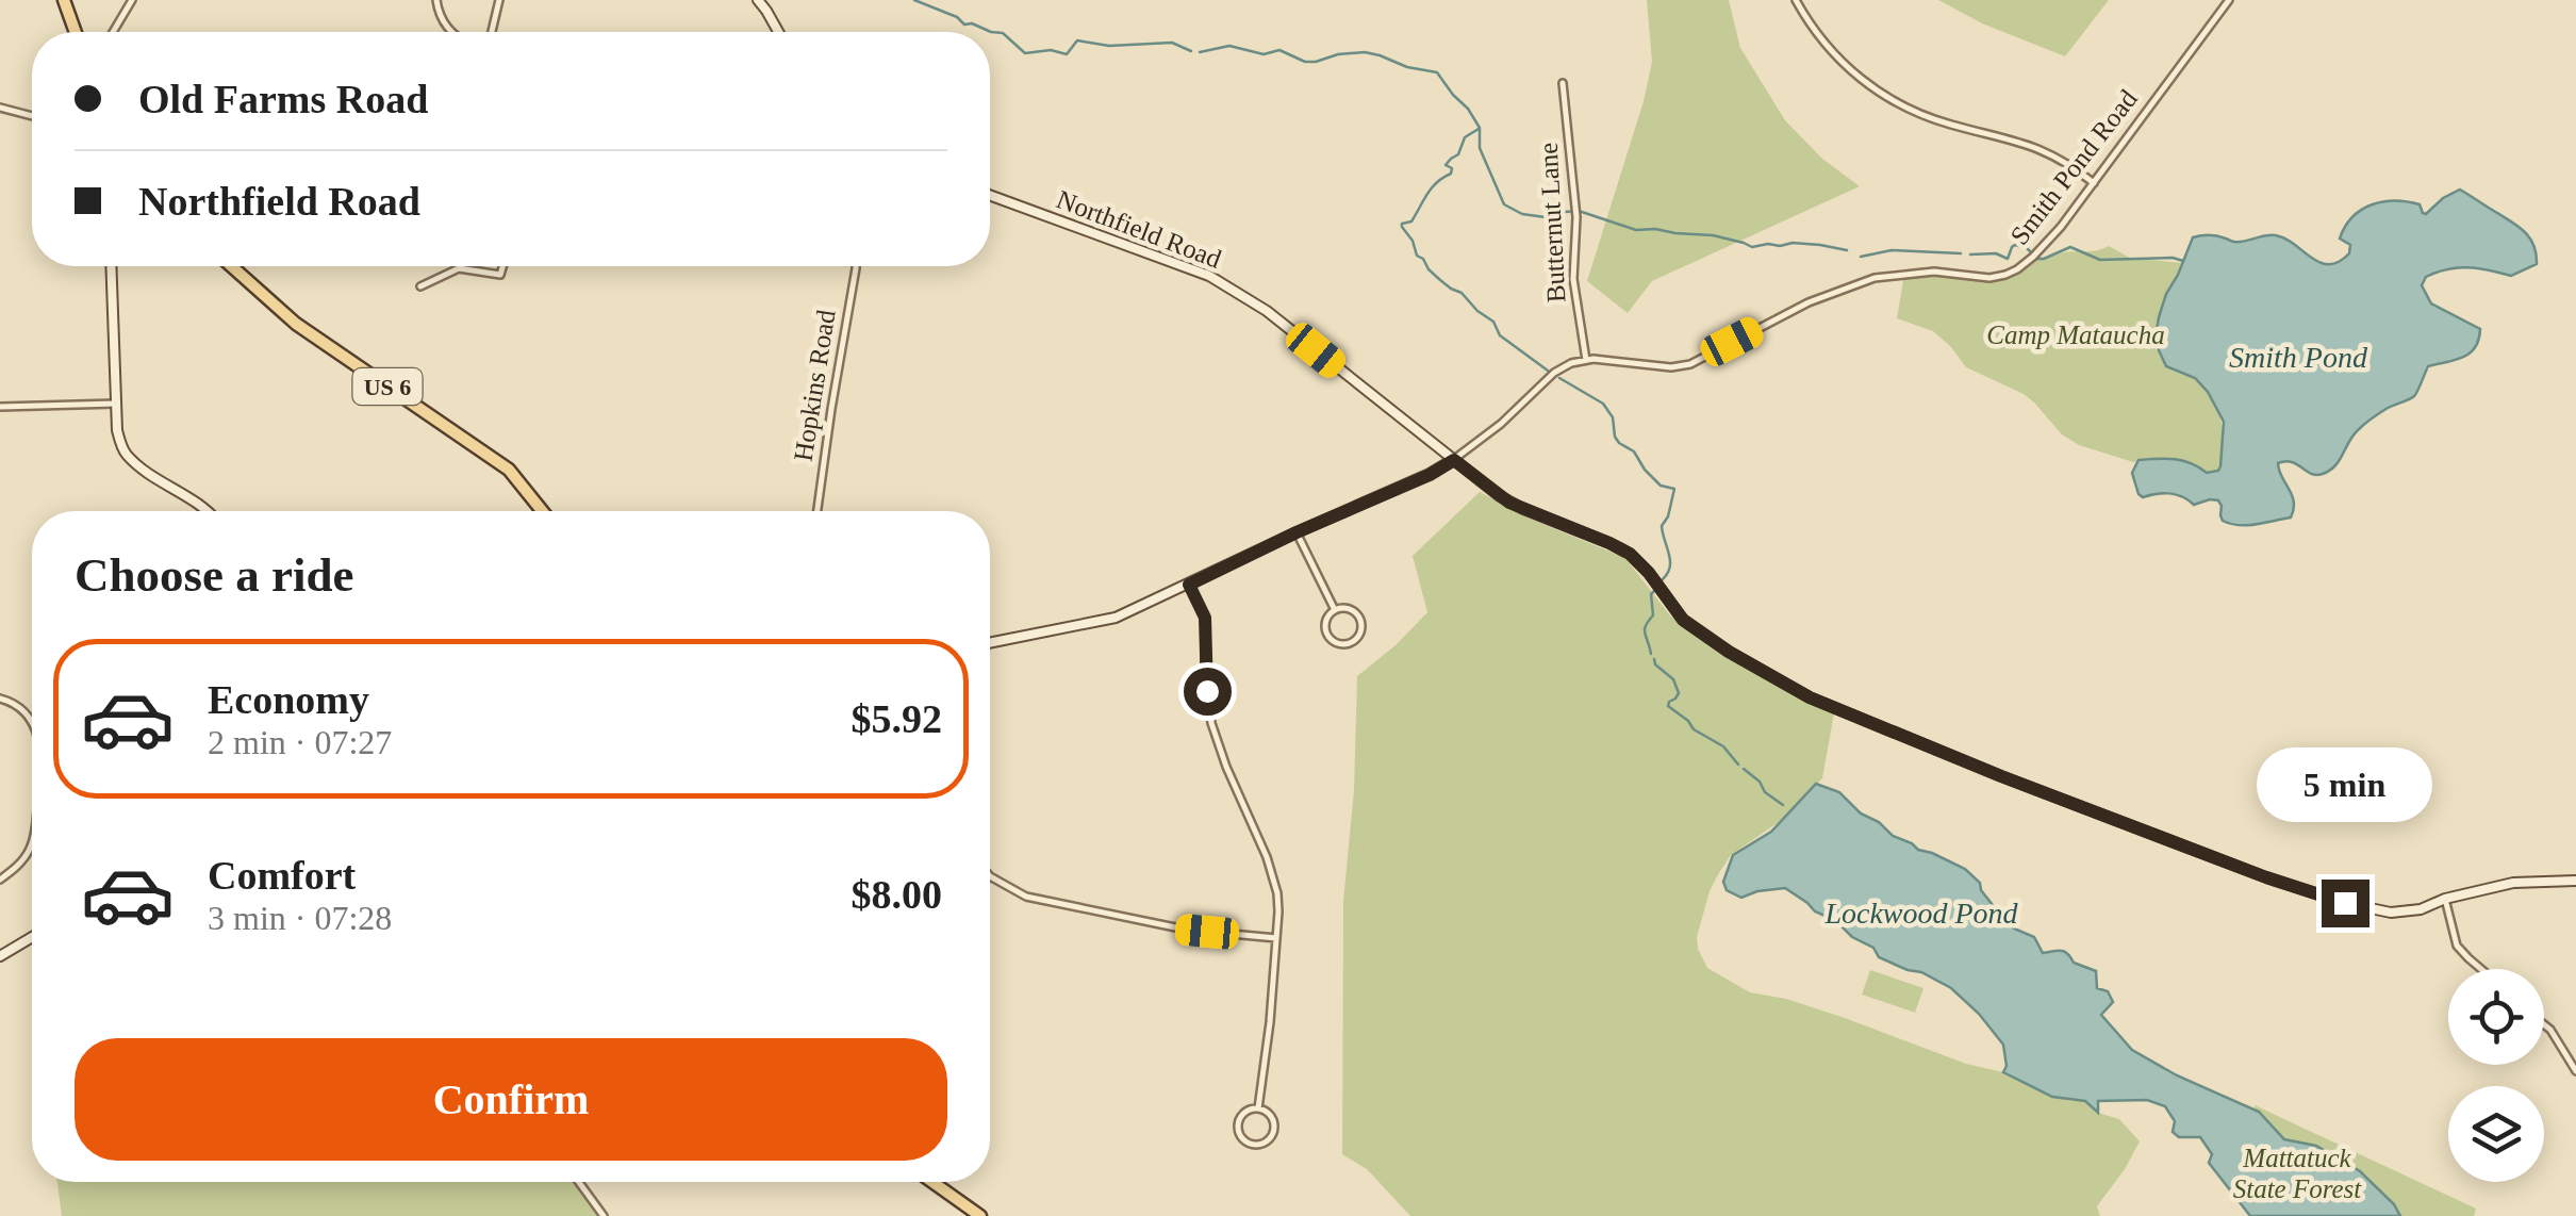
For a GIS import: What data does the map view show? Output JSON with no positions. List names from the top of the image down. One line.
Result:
{"streets":{"main road":["US 6"],"street":["Smith Pond Road","Butternut Lane","Northfield Road","Hopkins Road"]},"crossings":[["Smith Pond Road","Butternut Lane"]],"water":["Smith Pond","Lockwood Pond"],"parks":["Camp Mataucha","Mattatuck State Forest"],"page":{"banner":["Old Farms Road","Northfield Road"],"heading":"Choose a ride","list":[{"name":"Economy","note":"2 min · 07:27","value":"$5.92"},{"name":"Comfort","note":"3 min · 07:28","value":"$8.00"}],"bubble":"5 min","buttons":"Confirm"}}
